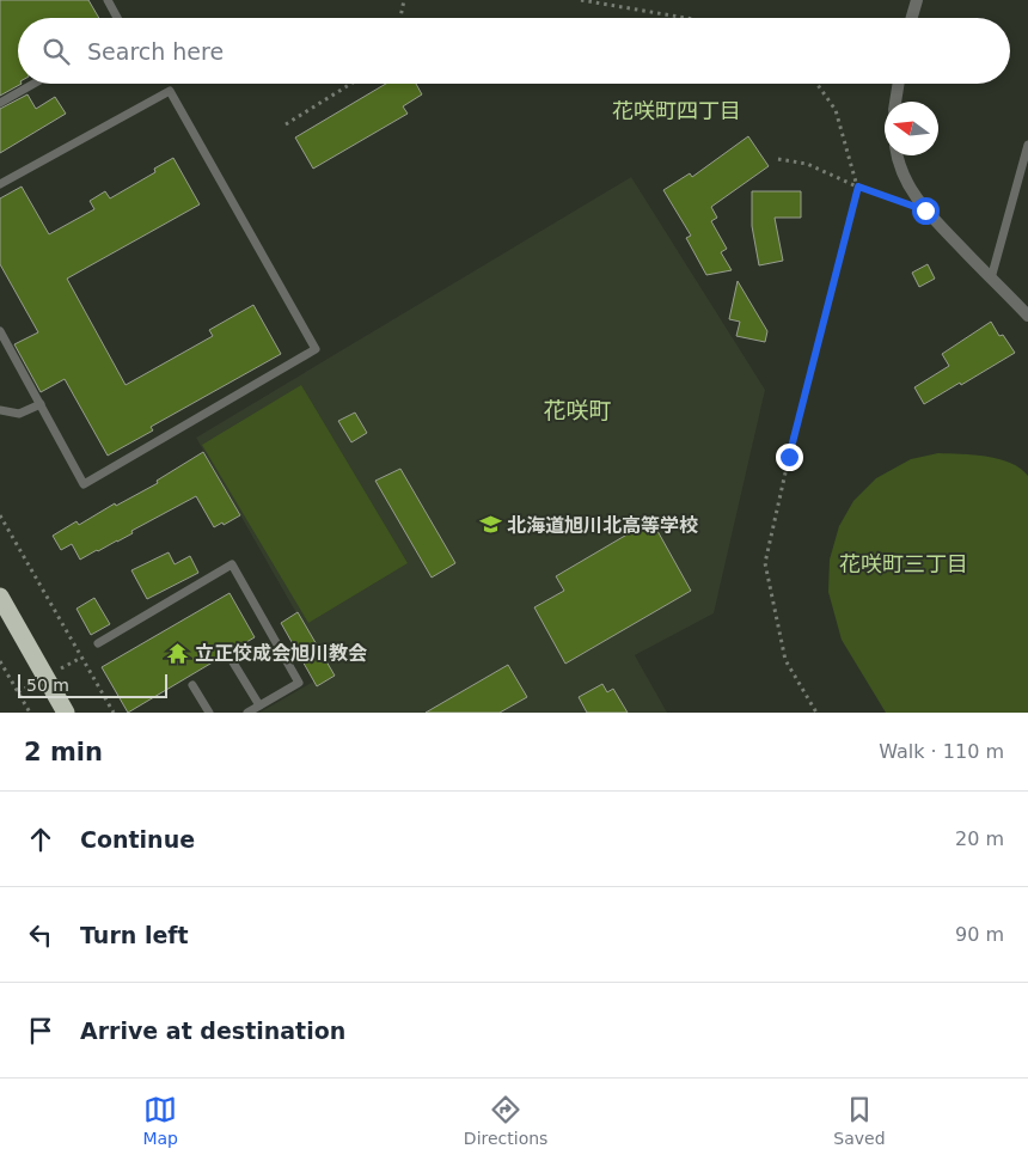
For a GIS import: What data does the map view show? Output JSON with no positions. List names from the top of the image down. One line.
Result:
{"districts":["花咲町四丁目","花咲町","花咲町三丁目"],"places":{"school or university":["北海道旭川北高等学校"],"temple":["立正佼成会旭川教会"]},"scale_bar":"50 m","north":"left","page":{"search":"Search here","scale":"50 m","heading":["2 min","Walk · 110 m"],"list":[["Continue","20 m"],["Turn left","90 m"],"Arrive at destination"],"nav":["Map","Directions","Saved"]}}
